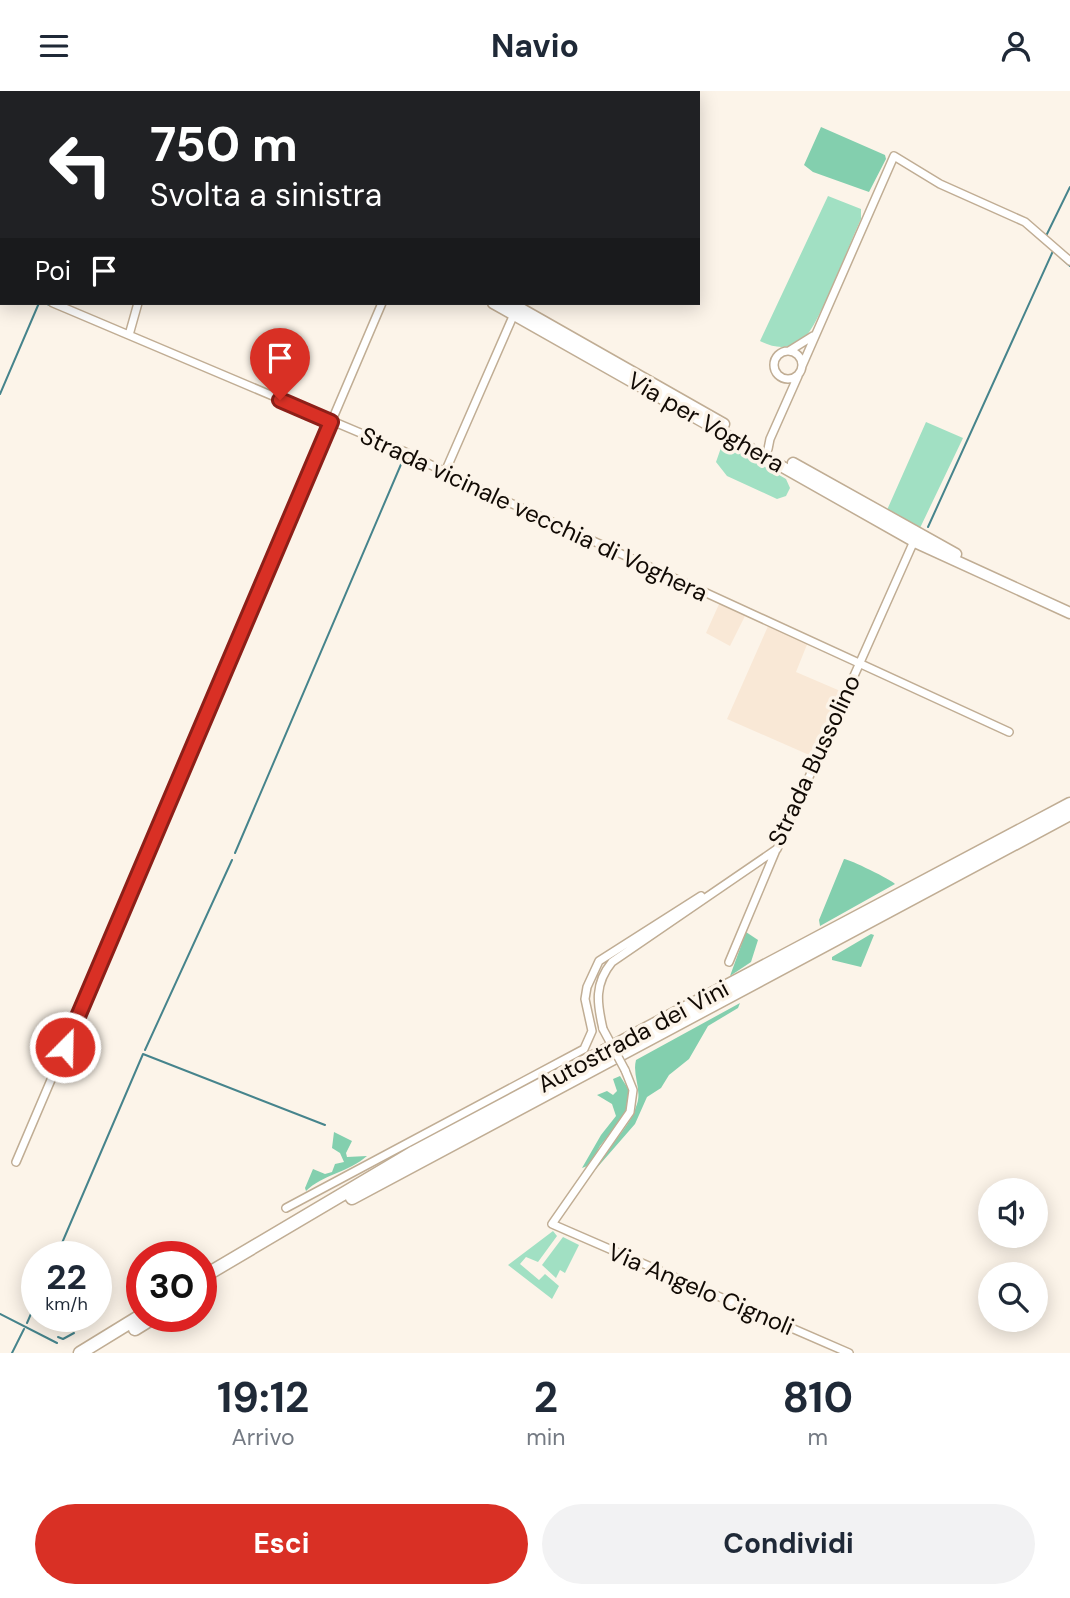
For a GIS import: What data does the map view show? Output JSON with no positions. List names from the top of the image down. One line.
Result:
{"streets":{"highway":["Autostrada dei Vini"],"main road":["Via per Voghera"],"street":["Strada vicinale vecchia di Voghera","Strada Bussolino","Via Angelo Cignoli"]},"crossings":[["Via per Voghera","Strada Bussolino"],["Strada vicinale vecchia di Voghera","Strada Bussolino"],["Strada Bussolino","Via Angelo Cignoli"]],"page":{"header":"Navio","turn":["750 m","Svolta a sinistra"],"then":"Poi","speed":"22 km/h","limit":"30","eta":["19:12","Arrivo","2","min","810","m"],"buttons":["Esci","Condividi"]}}
